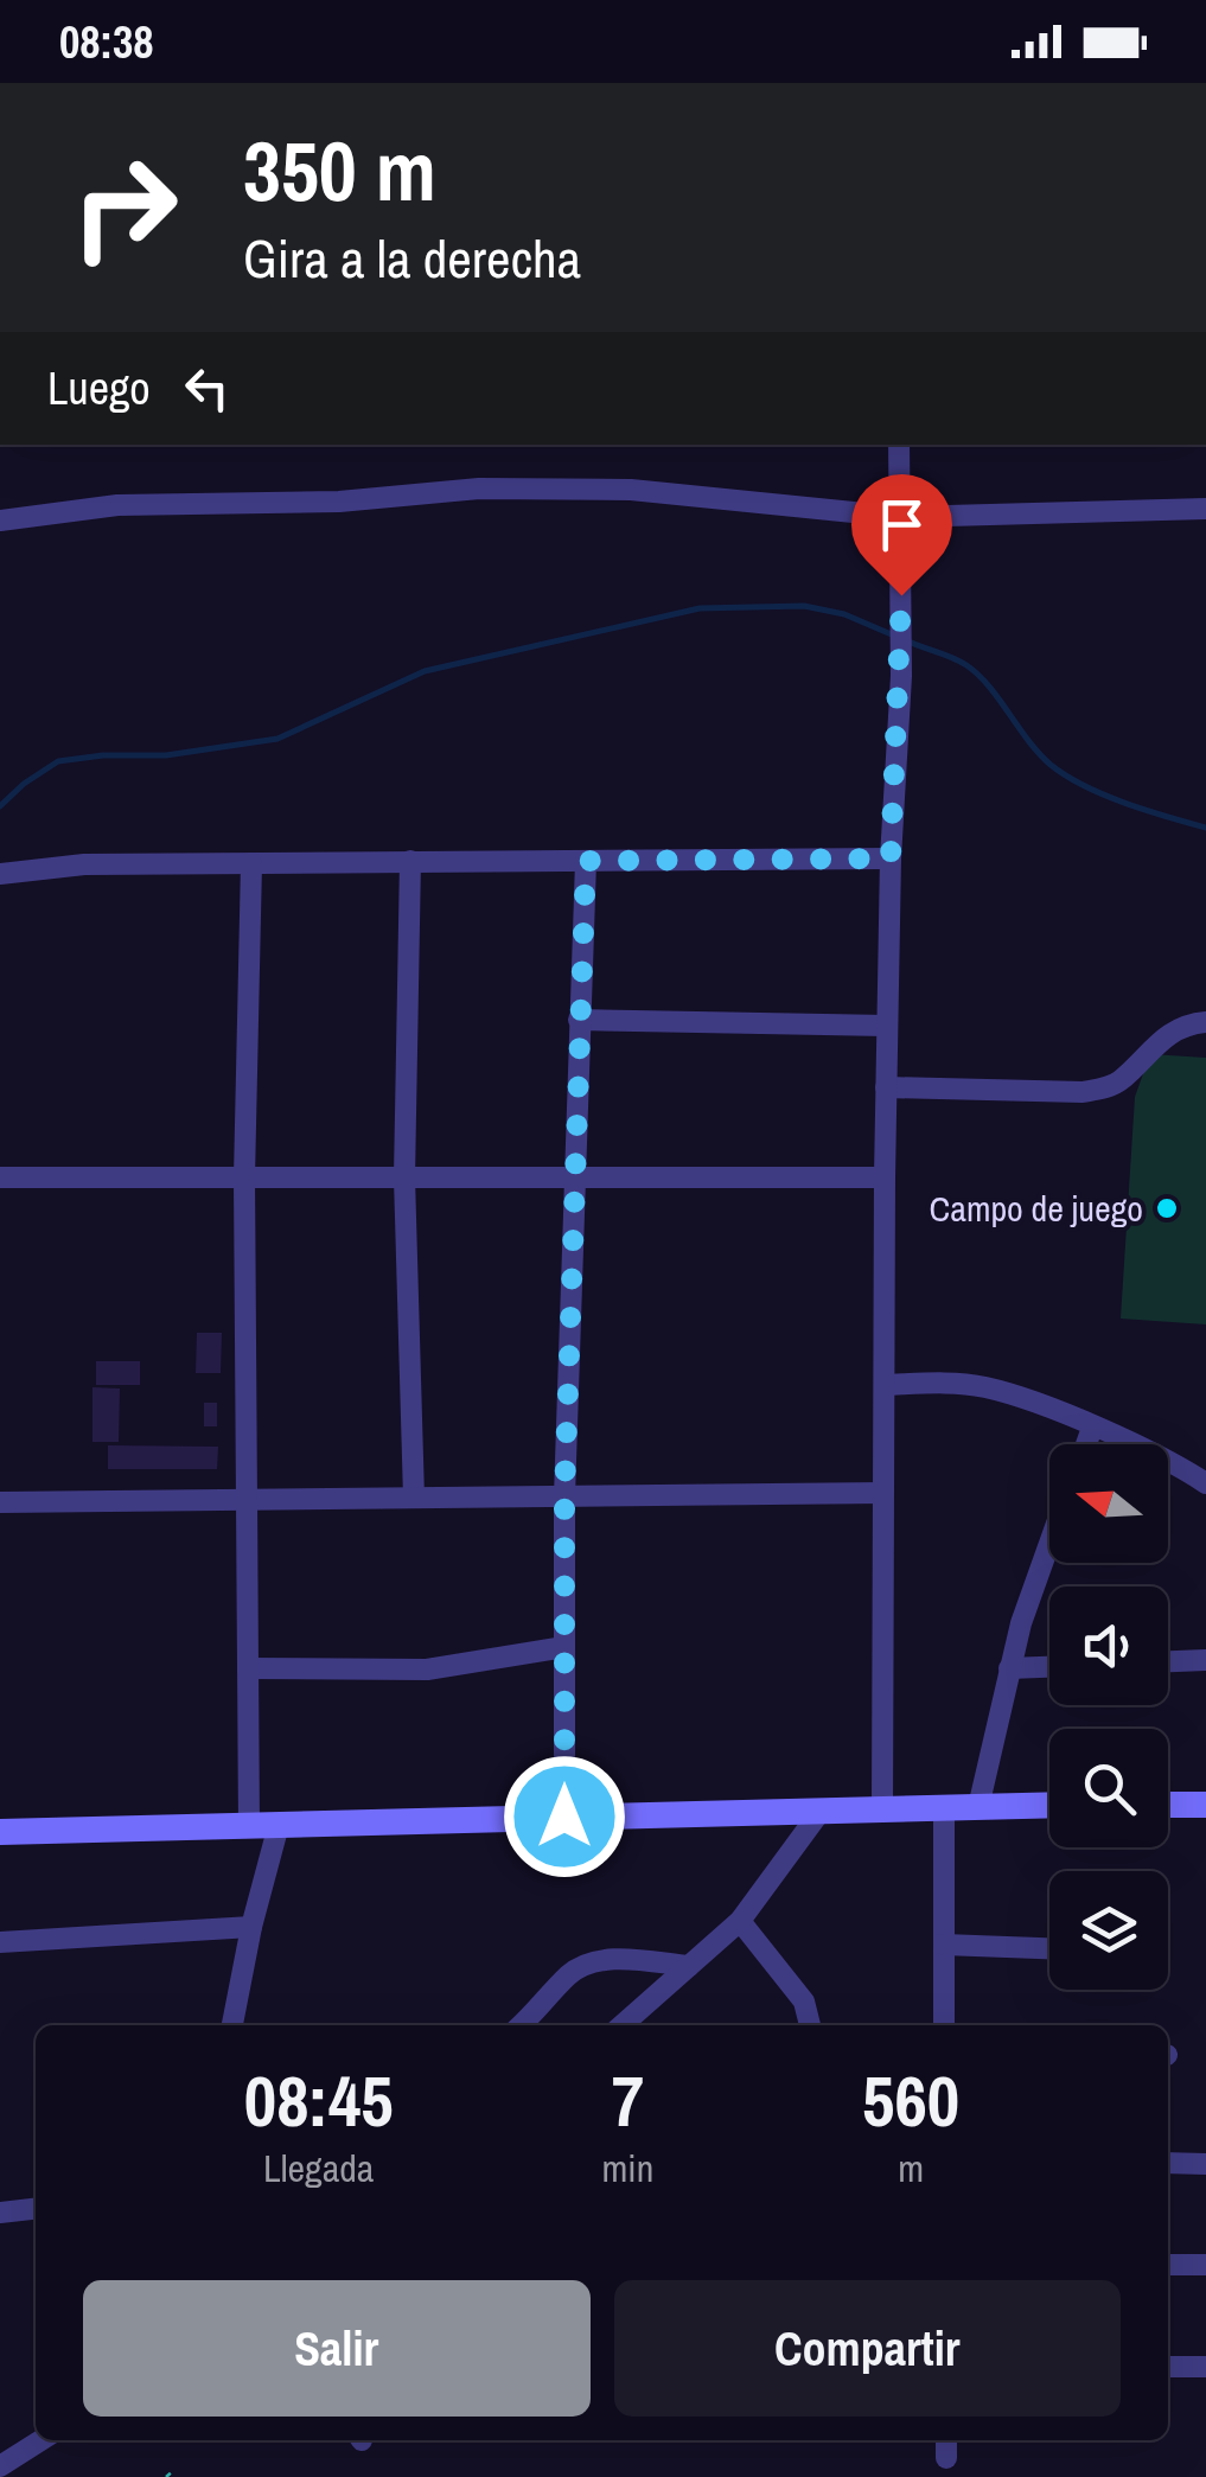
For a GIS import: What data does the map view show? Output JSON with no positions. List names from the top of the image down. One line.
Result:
{"places":["Campo de juego"],"north":"left","page":{"status":"08:38","turn":["350 m","Gira a la derecha"],"then":"Luego","eta":["08:45","Llegada","7","min","560","m"],"buttons":["Salir","Compartir"]}}
